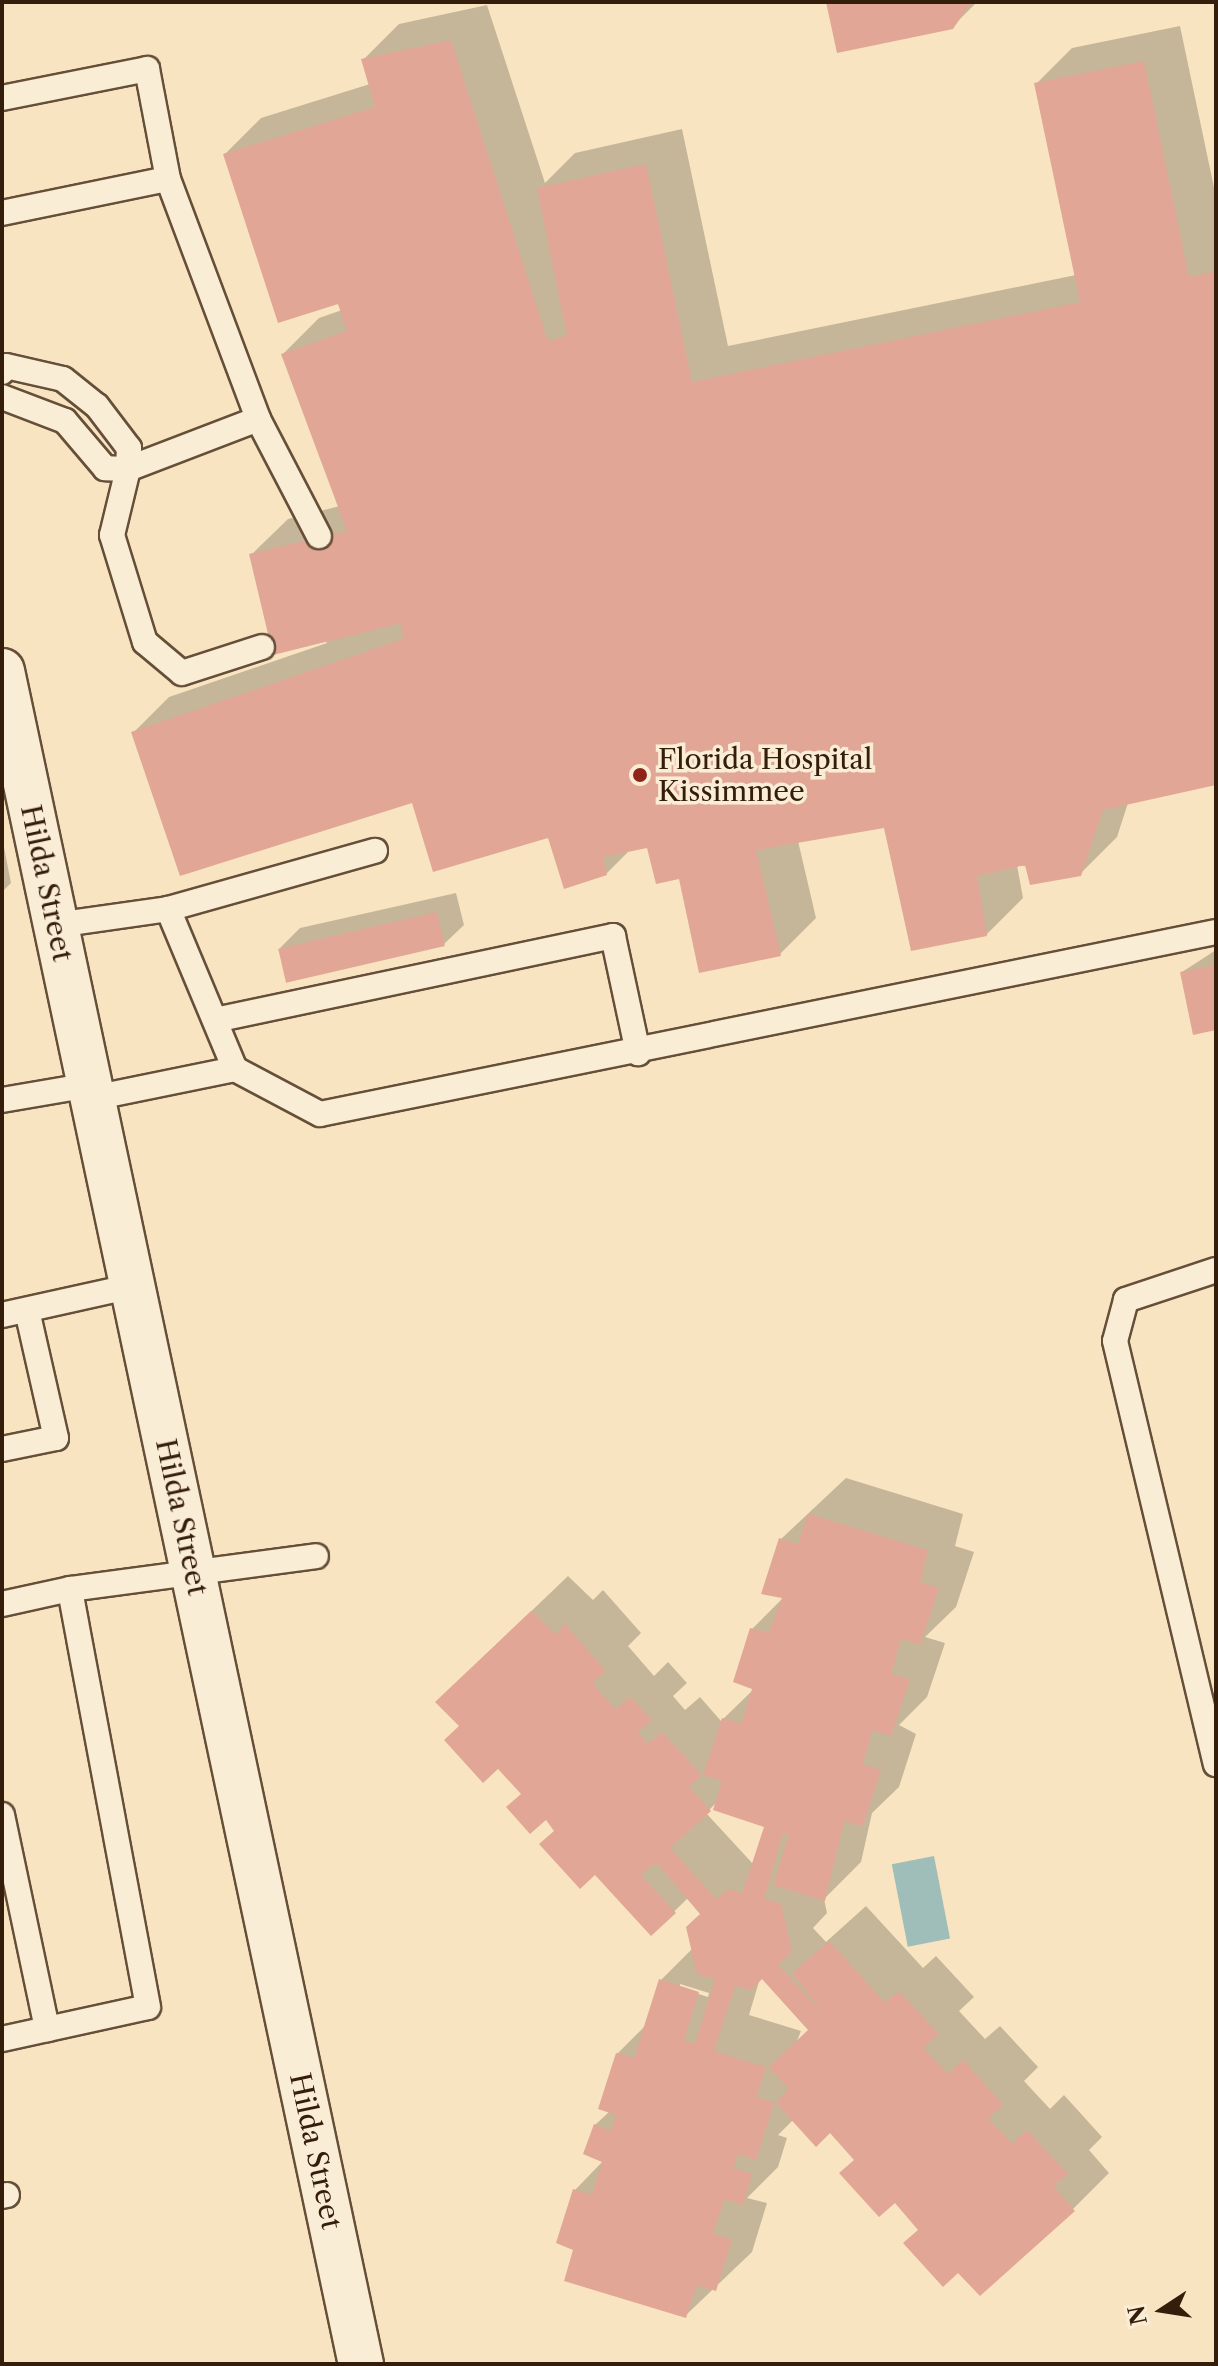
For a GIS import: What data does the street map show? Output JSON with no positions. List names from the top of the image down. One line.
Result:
{"streets":{"street":["Hilda Street"]},"places":["Florida Hospital Kissimmee"],"north":"left"}
